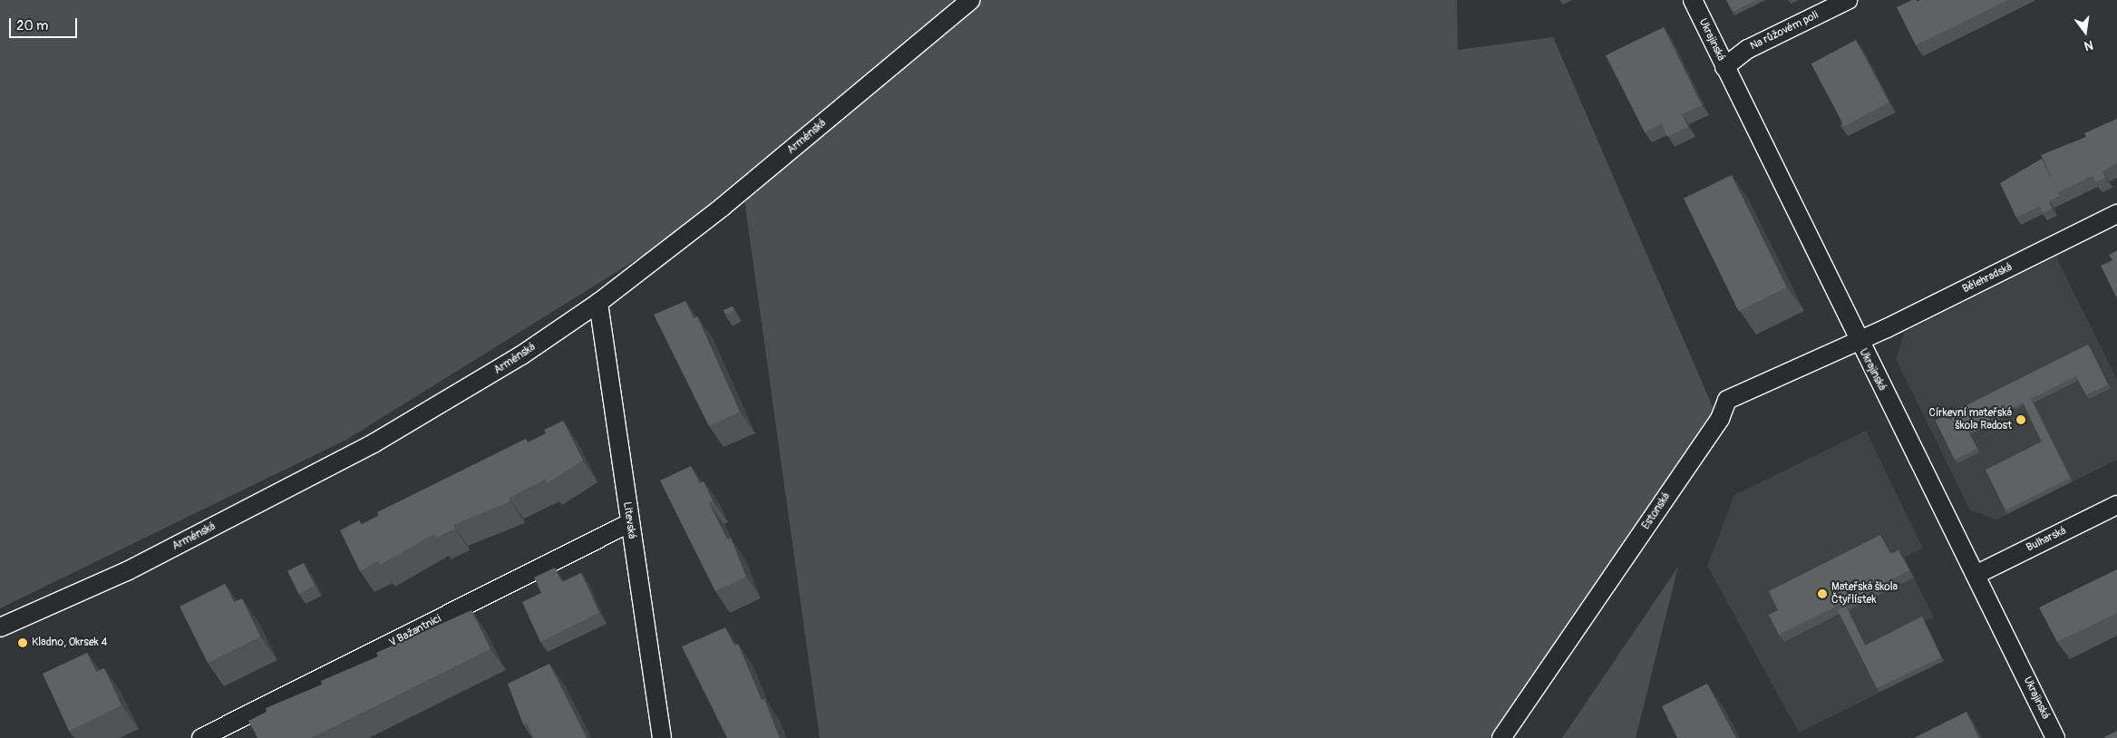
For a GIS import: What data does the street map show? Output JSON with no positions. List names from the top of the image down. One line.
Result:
{"streets":{"street":["Na růžovém poli","Ukrajinská","Arménská","Bělehradská","Estonská","Litevská","Bulharská","V Bažantnici"]},"crossings":[["Na růžovém poli","Ukrajinská"],["Ukrajinská","Bělehradská"],["Ukrajinská","Estonská"],["Ukrajinská","Bulharská"],["Arménská","Litevská"],["Bělehradská","Estonská"],["Litevská","V Bažantnici"]],"places":["Církevní mateřská škola Radost","Mateřská škola Čtyřlístek","Kladno, Okrsek 4"],"scale_bar":"20 m","north":"bottom"}
